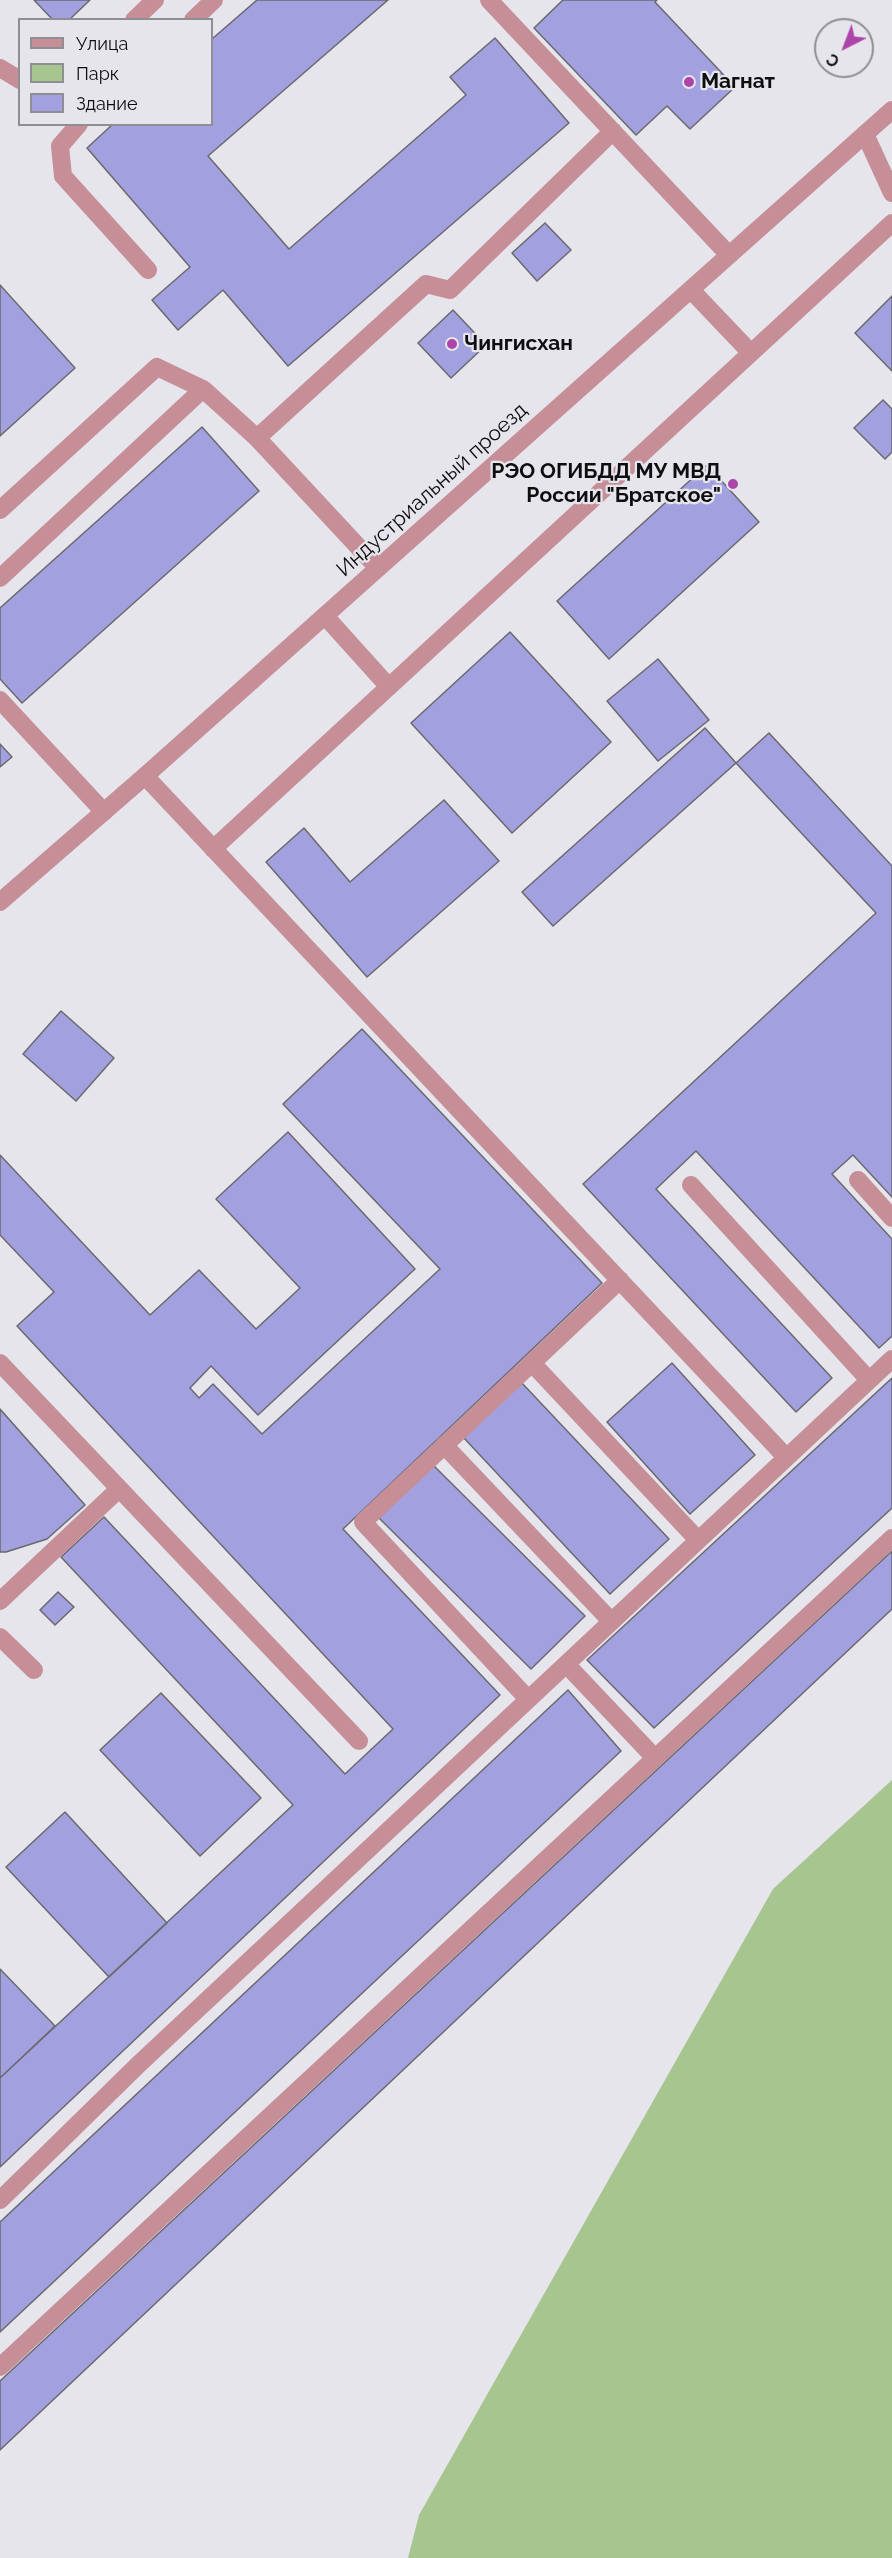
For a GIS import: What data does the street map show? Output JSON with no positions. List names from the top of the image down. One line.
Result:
{"streets":{"street":["Индустриальный проезд"]},"places":["Магнат","Чингисхан","РЭО ОГИБДД МУ МВД России \"Братское\""],"legend":["Улица","Парк","Здание"],"north":"bottom left"}
